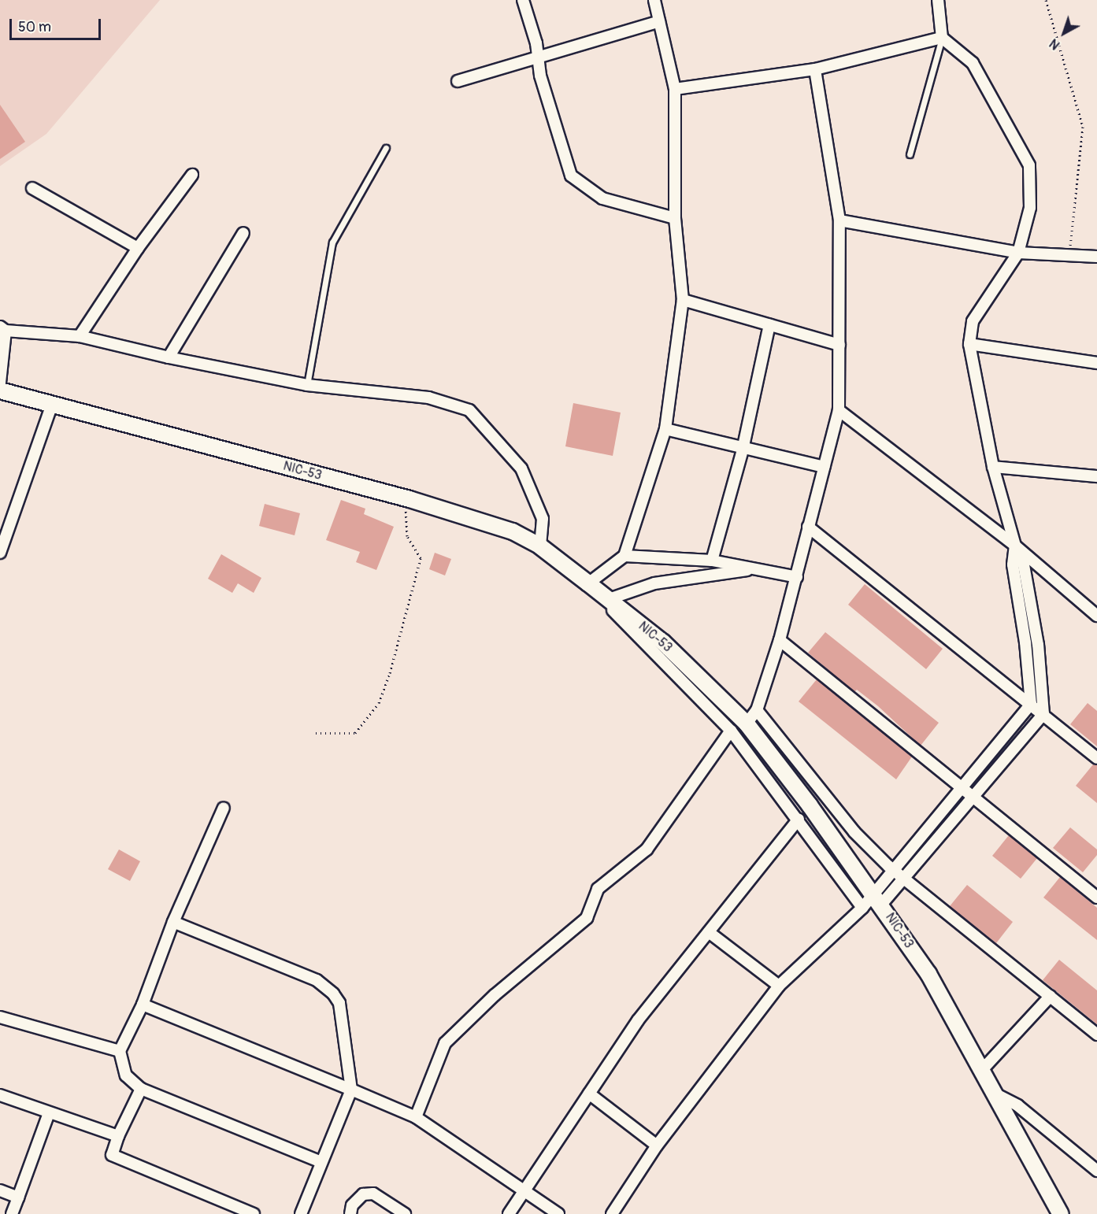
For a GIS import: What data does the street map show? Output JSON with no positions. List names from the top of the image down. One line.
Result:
{"streets":{"main road":["NIC-53"]},"scale_bar":"50 m","north":"bottom left"}
